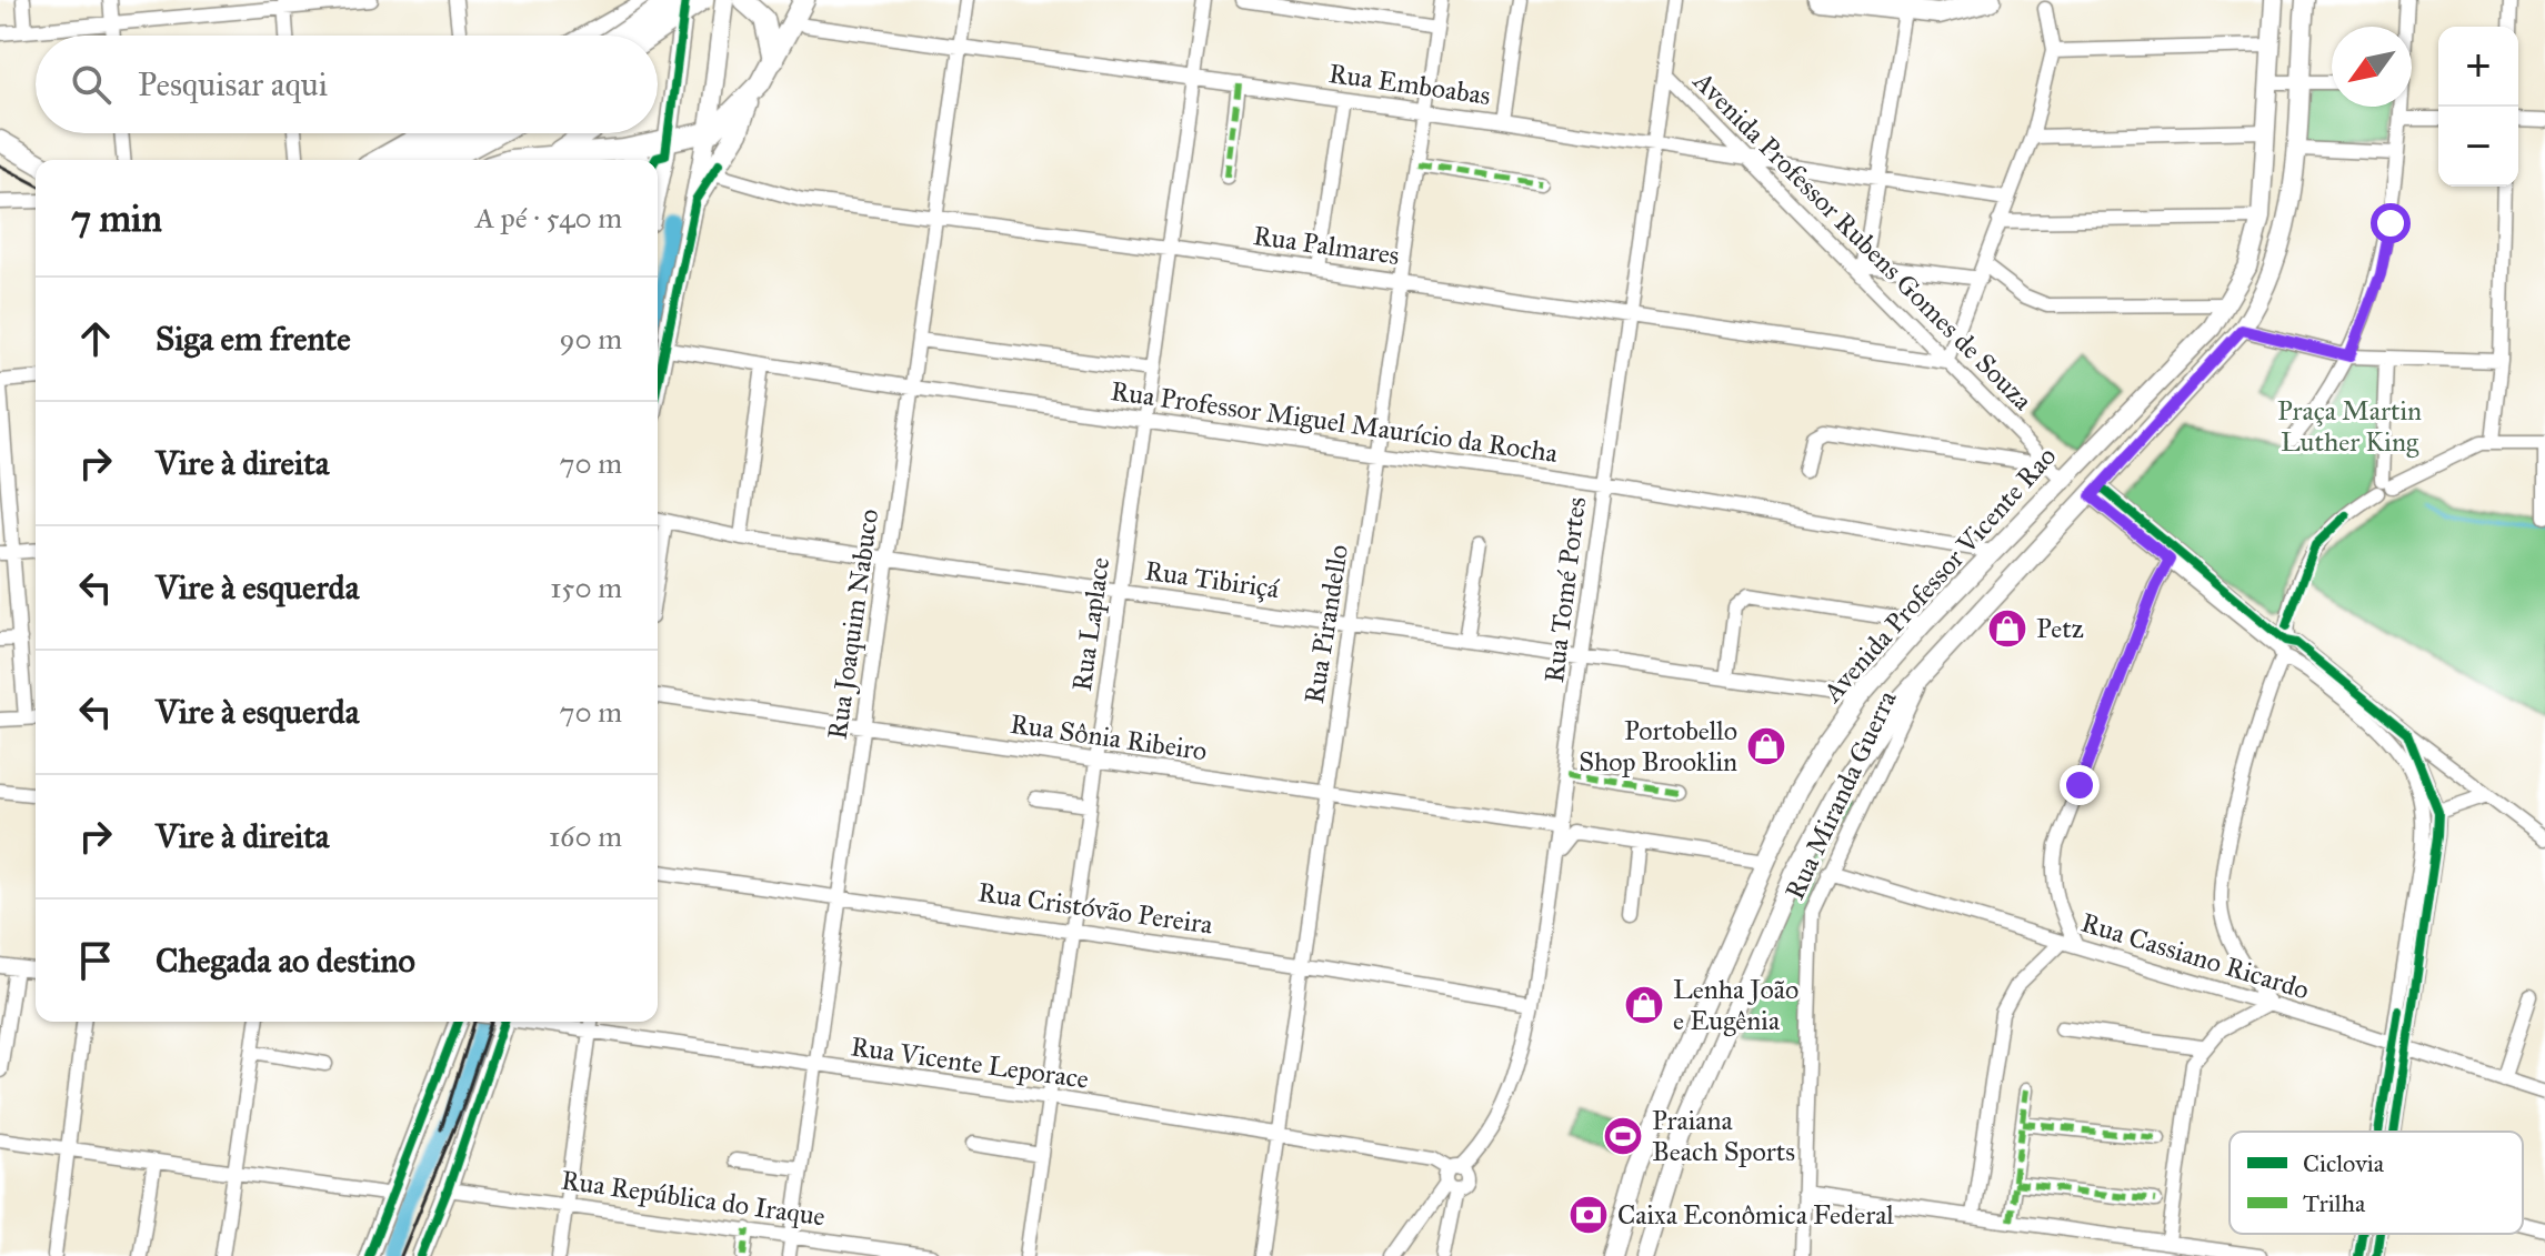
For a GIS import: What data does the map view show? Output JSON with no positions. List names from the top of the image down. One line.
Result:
{"streets":{"main road":["Avenida Professor Vicente Rao"],"street":["Rua Emboabas","Avenida Professor Rubens Gomes de Souza","Rua Palmares","Rua Professor Miguel Maurício da Rocha","Rua Tibiriçá","Rua Tomé Portes","Rua Joaquim Nabuco","Rua Laplace","Rua Pirandello","Rua Sônia Ribeiro","Rua Miranda Guerra","Rua Cristóvão Pereira","Rua Cassiano Ricardo","Rua Vicente Leporace","Rua República do Iraque"]},"crossings":[["Rua Emboabas","Avenida Professor Rubens Gomes de Souza"],["Rua Emboabas","Rua Tomé Portes"],["Rua Emboabas","Rua Joaquim Nabuco"],["Rua Emboabas","Rua Laplace"],["Rua Emboabas","Rua Pirandello"],["Avenida Professor Rubens Gomes de Souza","Rua Palmares"],["Avenida Professor Rubens Gomes de Souza","Avenida Professor Vicente Rao"],["Avenida Professor Rubens Gomes de Souza","Rua Tomé Portes"],["Rua Palmares","Rua Tomé Portes"],["Rua Palmares","Rua Joaquim Nabuco"],["Rua Palmares","Rua Laplace"],["Rua Palmares","Rua Pirandello"],["Rua Professor Miguel Maurício da Rocha","Avenida Professor Vicente Rao"],["Rua Professor Miguel Maurício da Rocha","Rua Tomé Portes"],["Rua Professor Miguel Maurício da Rocha","Rua Joaquim Nabuco"],["Rua Professor Miguel Maurício da Rocha","Rua Laplace"],["Rua Professor Miguel Maurício da Rocha","Rua Pirandello"],["Avenida Professor Vicente Rao","Rua Tibiriçá"],["Avenida Professor Vicente Rao","Rua Miranda Guerra"],["Rua Tibiriçá","Rua Tomé Portes"],["Rua Tibiriçá","Rua Joaquim Nabuco"],["Rua Tibiriçá","Rua Laplace"],["Rua Tibiriçá","Rua Pirandello"],["Rua Tomé Portes","Rua Sônia Ribeiro"],["Rua Tomé Portes","Rua Cristóvão Pereira"],["Rua Tomé Portes","Rua Vicente Leporace"],["Rua Joaquim Nabuco","Rua Sônia Ribeiro"],["Rua Joaquim Nabuco","Rua Cristóvão Pereira"],["Rua Joaquim Nabuco","Rua Vicente Leporace"],["Rua Joaquim Nabuco","Rua República do Iraque"],["Rua Laplace","Rua Sônia Ribeiro"],["Rua Laplace","Rua Cristóvão Pereira"],["Rua Laplace","Rua Vicente Leporace"],["Rua Pirandello","Rua Sônia Ribeiro"],["Rua Pirandello","Rua Cristóvão Pereira"],["Rua Pirandello","Rua Vicente Leporace"],["Rua Miranda Guerra","Rua Cassiano Ricardo"]],"parks":["Praça Martin Luther King"],"places":{"shop":["Petz","Portobello Shop Brooklin","Lenha João e Eugênia"],"sports":["Praiana Beach Sports"],"bank":["Caixa Econômica Federal"]},"legend":["Ciclovia","Trilha"],"north":"bottom left","page":{"map_buttons":["+","−"],"search":"Pesquisar aqui","heading":["7 min","A pé · 540 m"],"list":[["Siga em frente","90 m"],["Vire à direita","70 m"],["Vire à esquerda","150 m"],["Vire à esquerda","70 m"],["Vire à direita","160 m"],"Chegada ao destino"]}}
